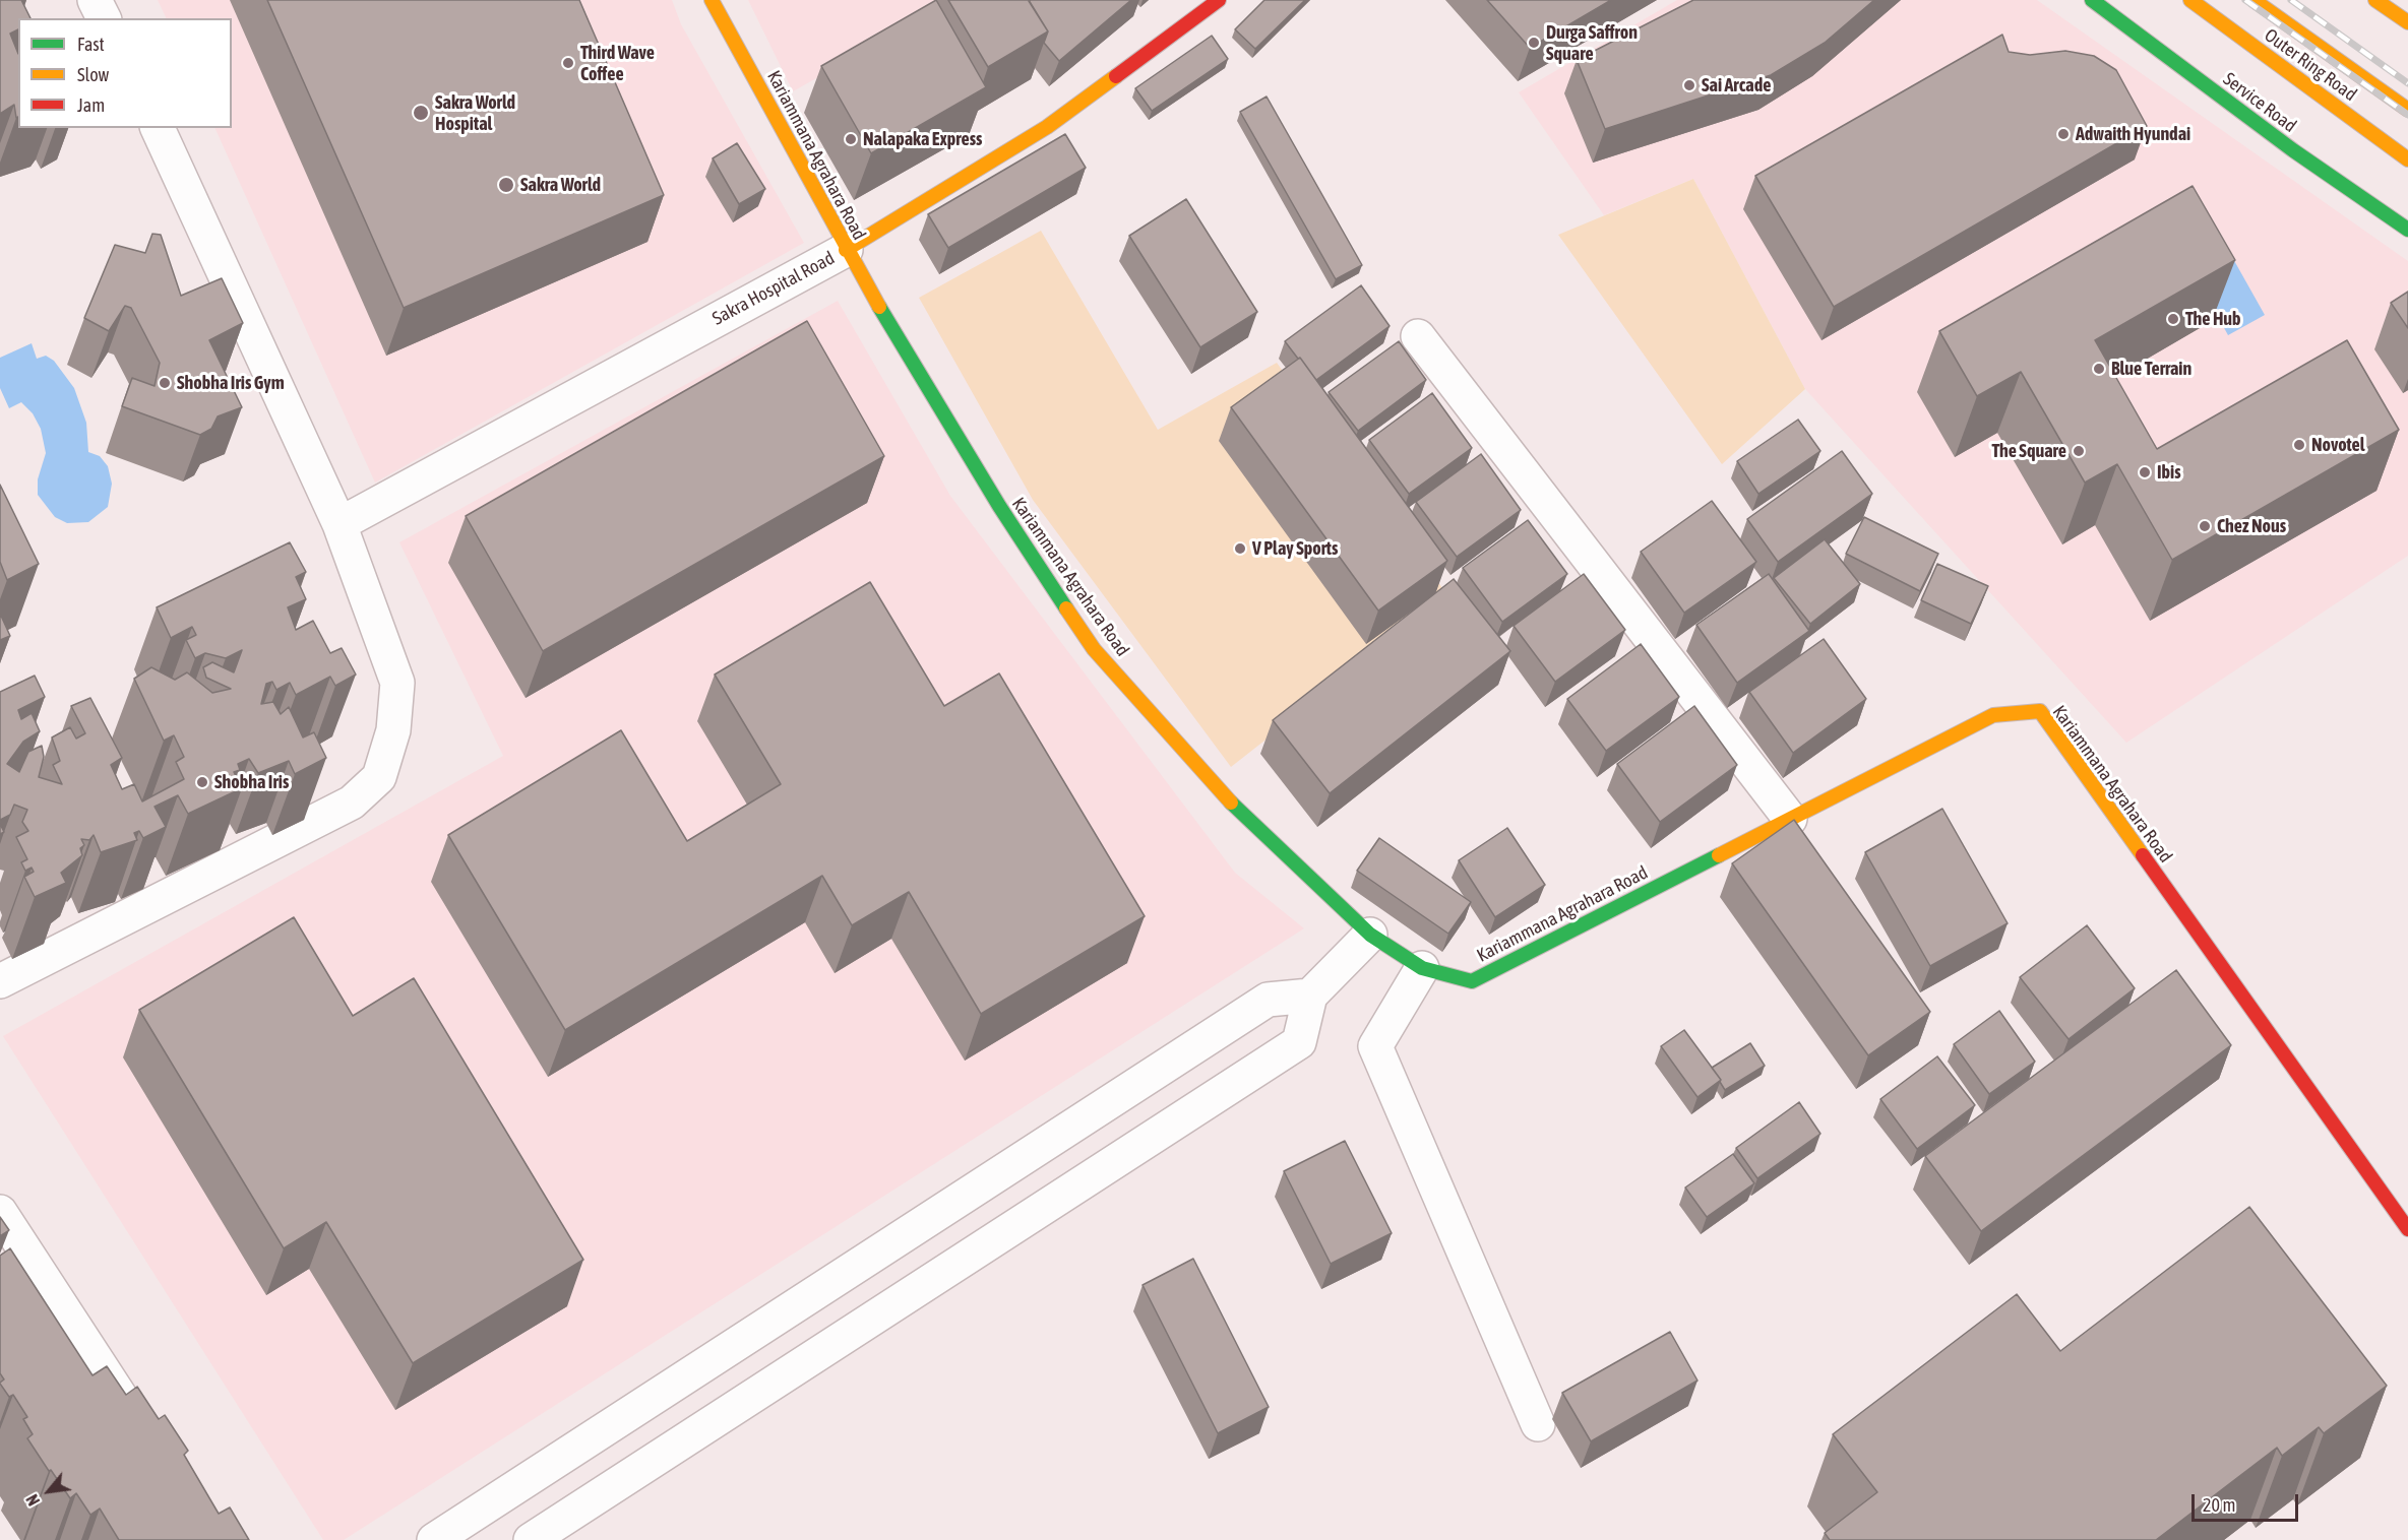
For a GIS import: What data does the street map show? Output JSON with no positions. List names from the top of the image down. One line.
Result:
{"streets":{"main road":["Outer Ring Road","Service Road","Kariammana Agrahara Road","Sakra Hospital Road"]},"crossings":[["Kariammana Agrahara Road","Sakra Hospital Road"]],"places":["Durga Saffron Square","Third Wave Coffee","Sai Arcade","Sakra World Hospital","Adwaith Hyundai","Nalapaka Express","Sakra World","The Hub","Blue Terrain","Shobha Iris Gym","Novotel","The Square","Ibis","Chez Nous","V Play Sports","Shobha Iris"],"legend":["Fast","Slow","Jam"],"scale_bar":"20 m","north":"bottom left"}
